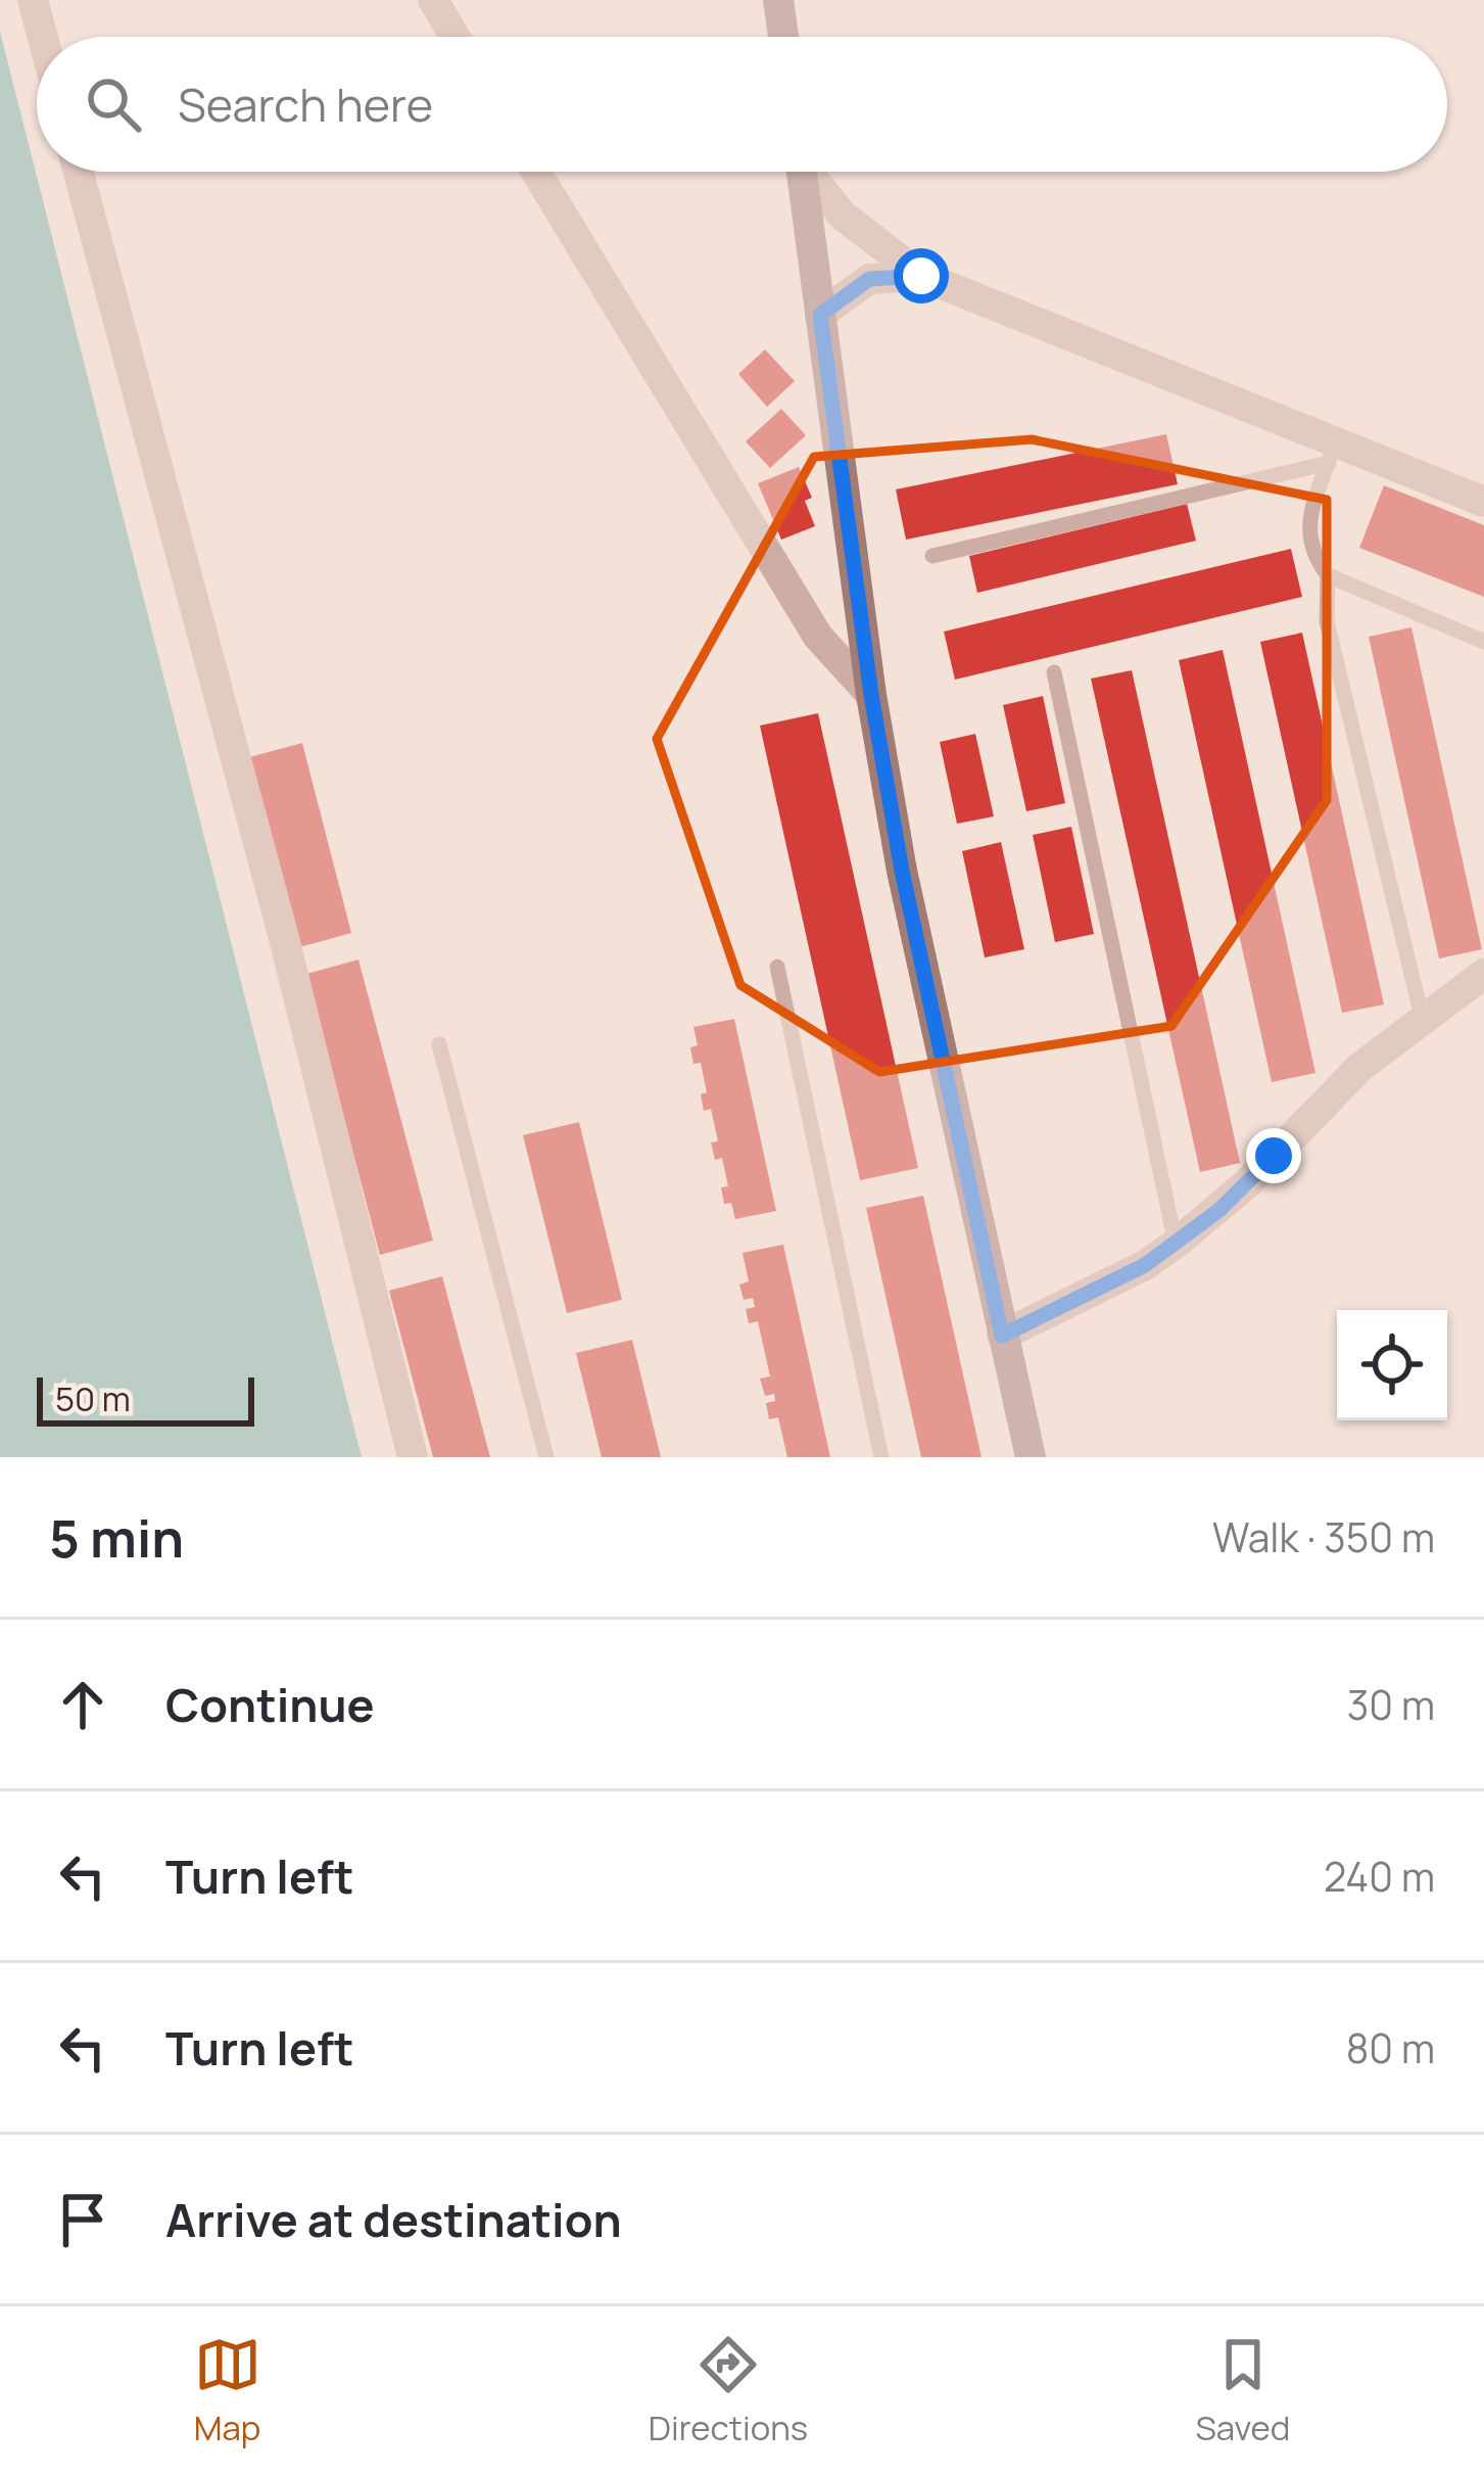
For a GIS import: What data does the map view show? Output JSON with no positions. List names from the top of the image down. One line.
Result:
{"scale_bar":"50 m","page":{"search":"Search here","scale":"50 m","heading":["5 min","Walk · 350 m"],"list":[["Continue","30 m"],["Turn left","240 m"],["Turn left","80 m"],"Arrive at destination"],"nav":["Map","Directions","Saved"]}}
